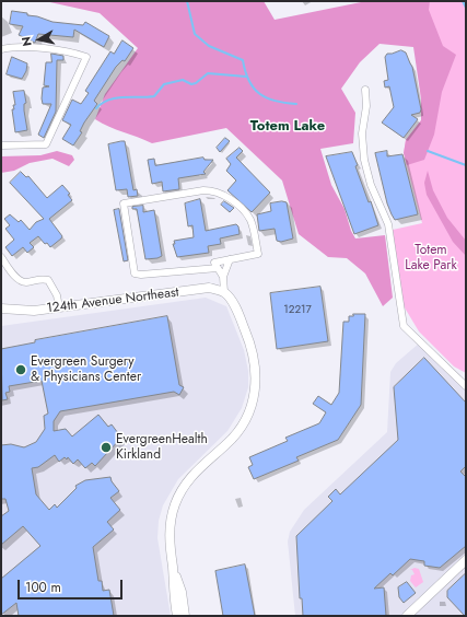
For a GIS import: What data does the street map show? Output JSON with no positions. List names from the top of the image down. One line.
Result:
{"streets":{"street":["124th Avenue Northeast"]},"districts":["Totem Lake"],"parks":["Totem Lake Park"],"places":["Evergreen Surgery & Physicians Center","EvergreenHealth Kirkland"],"house_numbers":["12217"],"scale_bar":"100 m","north":"left"}
